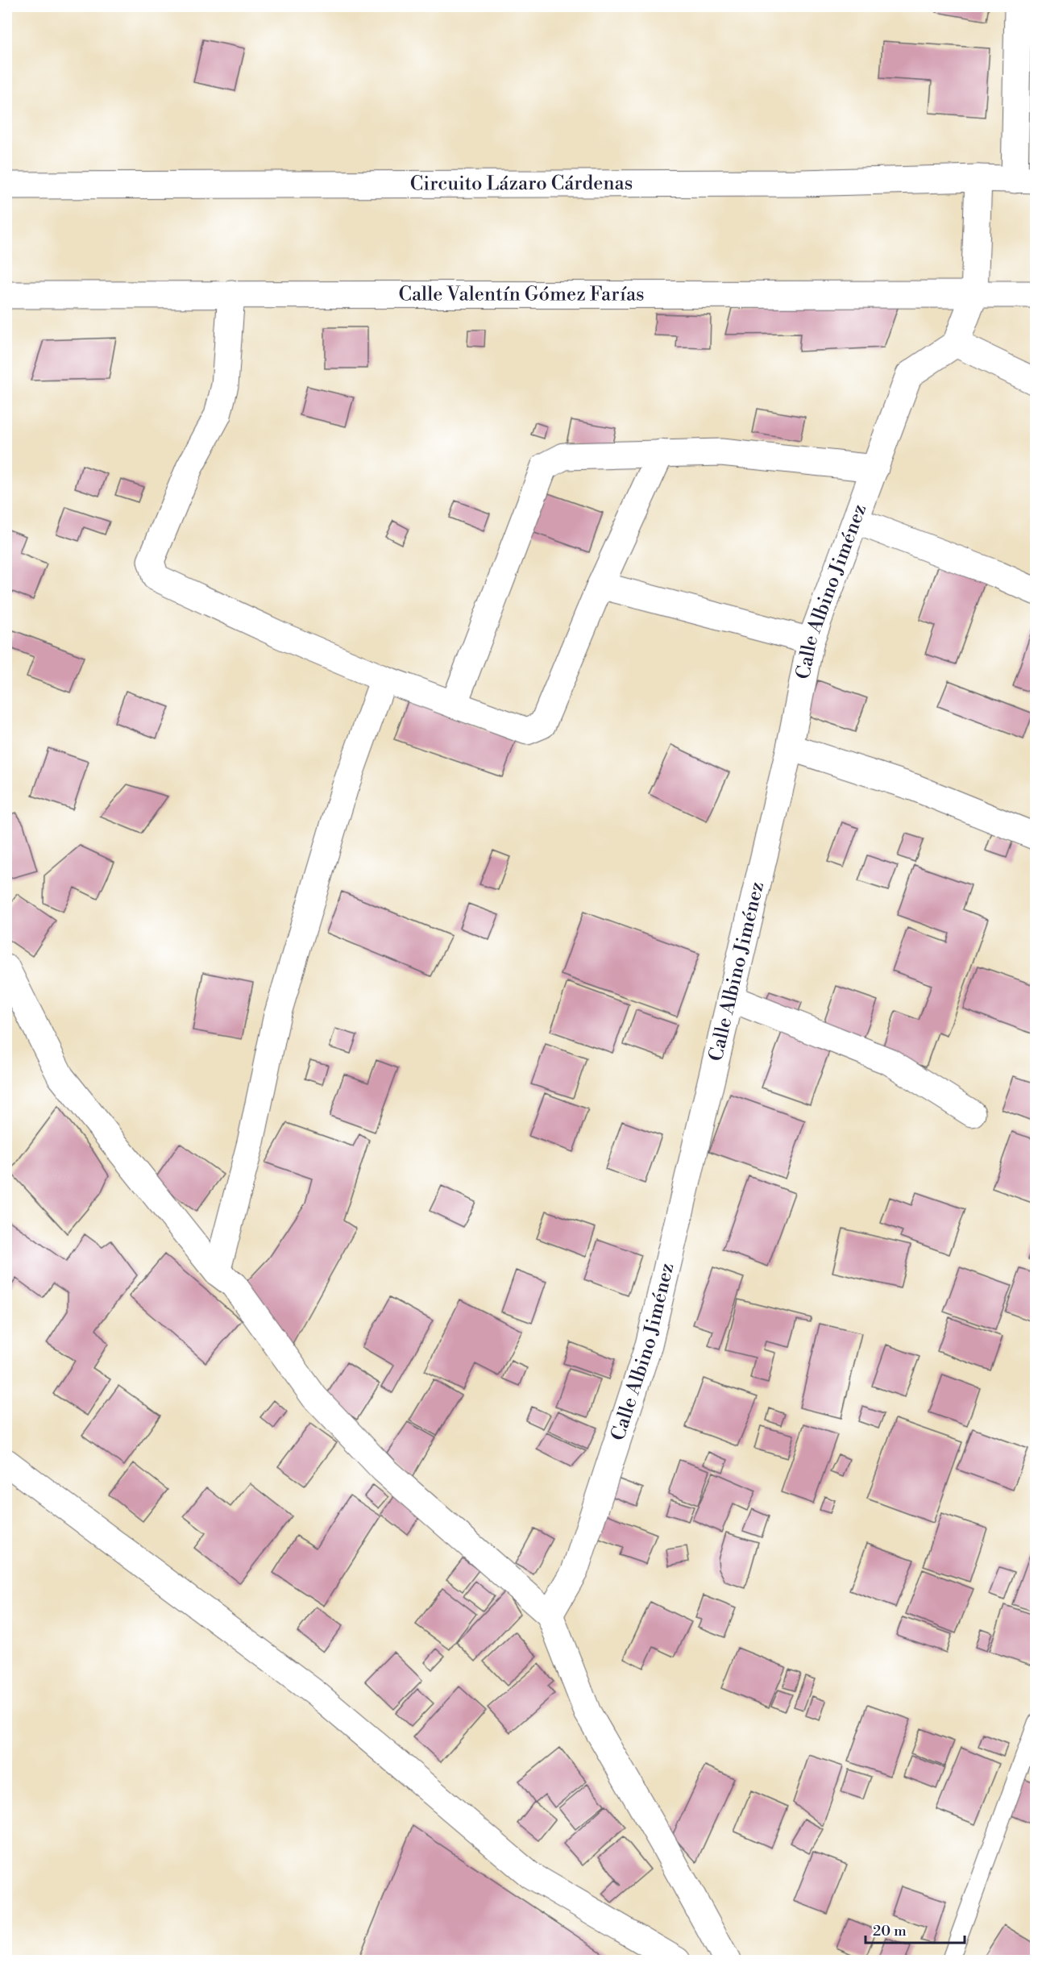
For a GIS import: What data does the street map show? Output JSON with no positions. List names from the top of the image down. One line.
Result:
{"streets":{"street":["Circuito Lázaro Cárdenas","Calle Valentín Gómez Farías","Calle Albino Jiménez"]},"scale_bar":"20 m"}
